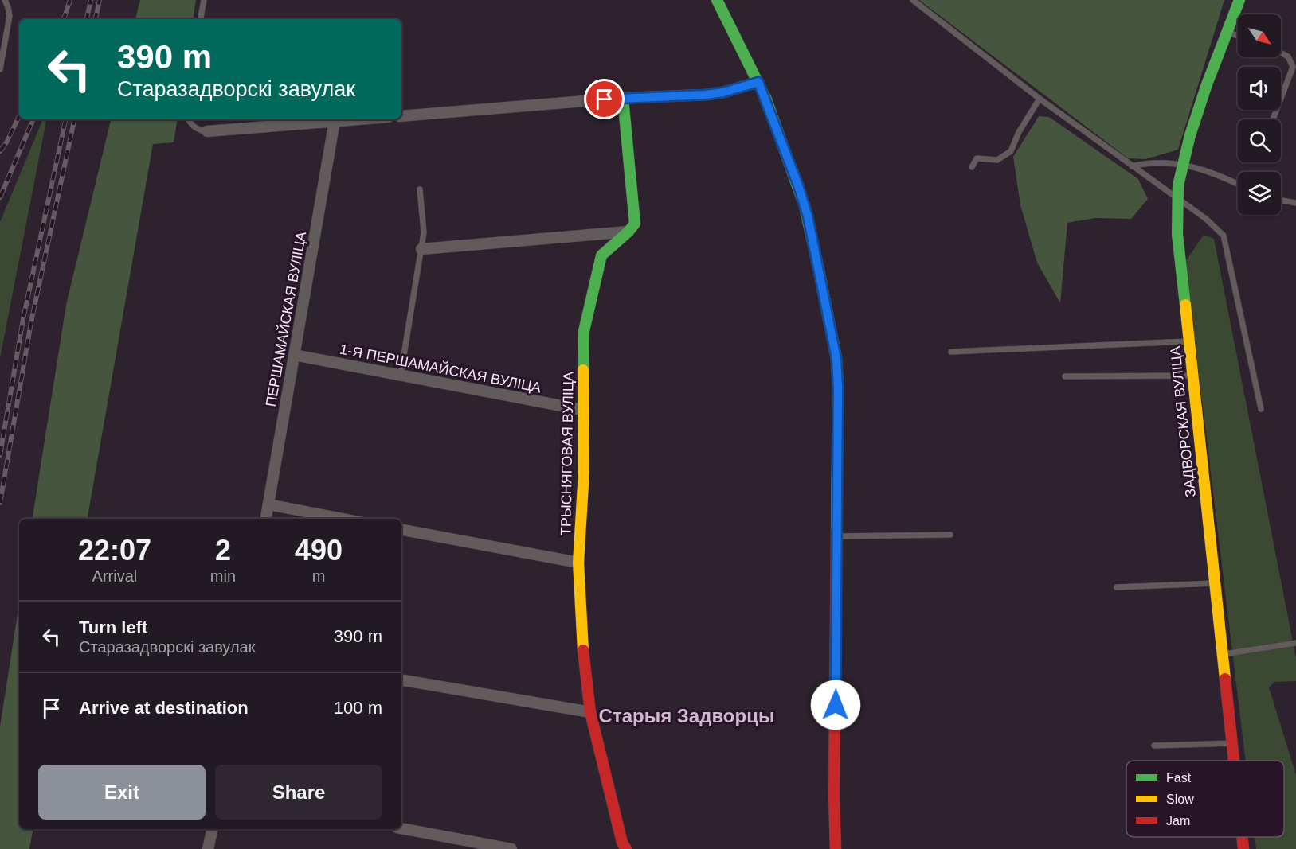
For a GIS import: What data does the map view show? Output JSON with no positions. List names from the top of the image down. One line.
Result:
{"streets":{"street":["ПЕРШАМАЙСКАЯ ВУЛІЦА","1-Я ПЕРШАМАЙСКАЯ ВУЛІЦА","ЗАДВОРСКАЯ ВУЛІЦА","ТРЫСНЯГОВАЯ ВУЛІЦА"]},"crossings":[["ПЕРШАМАЙСКАЯ ВУЛІЦА","1-Я ПЕРШАМАЙСКАЯ ВУЛІЦА"],["1-Я ПЕРШАМАЙСКАЯ ВУЛІЦА","ТРЫСНЯГОВАЯ ВУЛІЦА"]],"districts":["Старыя Задворцы"],"legend":["Fast","Slow","Jam"],"north":"bottom right","page":{"turn":["390 m","Старазадворскі завулак"],"eta":["22:07","Arrival","2","min","490","m"],"list":[{"name":"Turn left","note":"Старазадворскі завулак","value":"390 m"},{"name":"Arrive at destination","value":"100 m"}],"buttons":["Exit","Share"]}}
